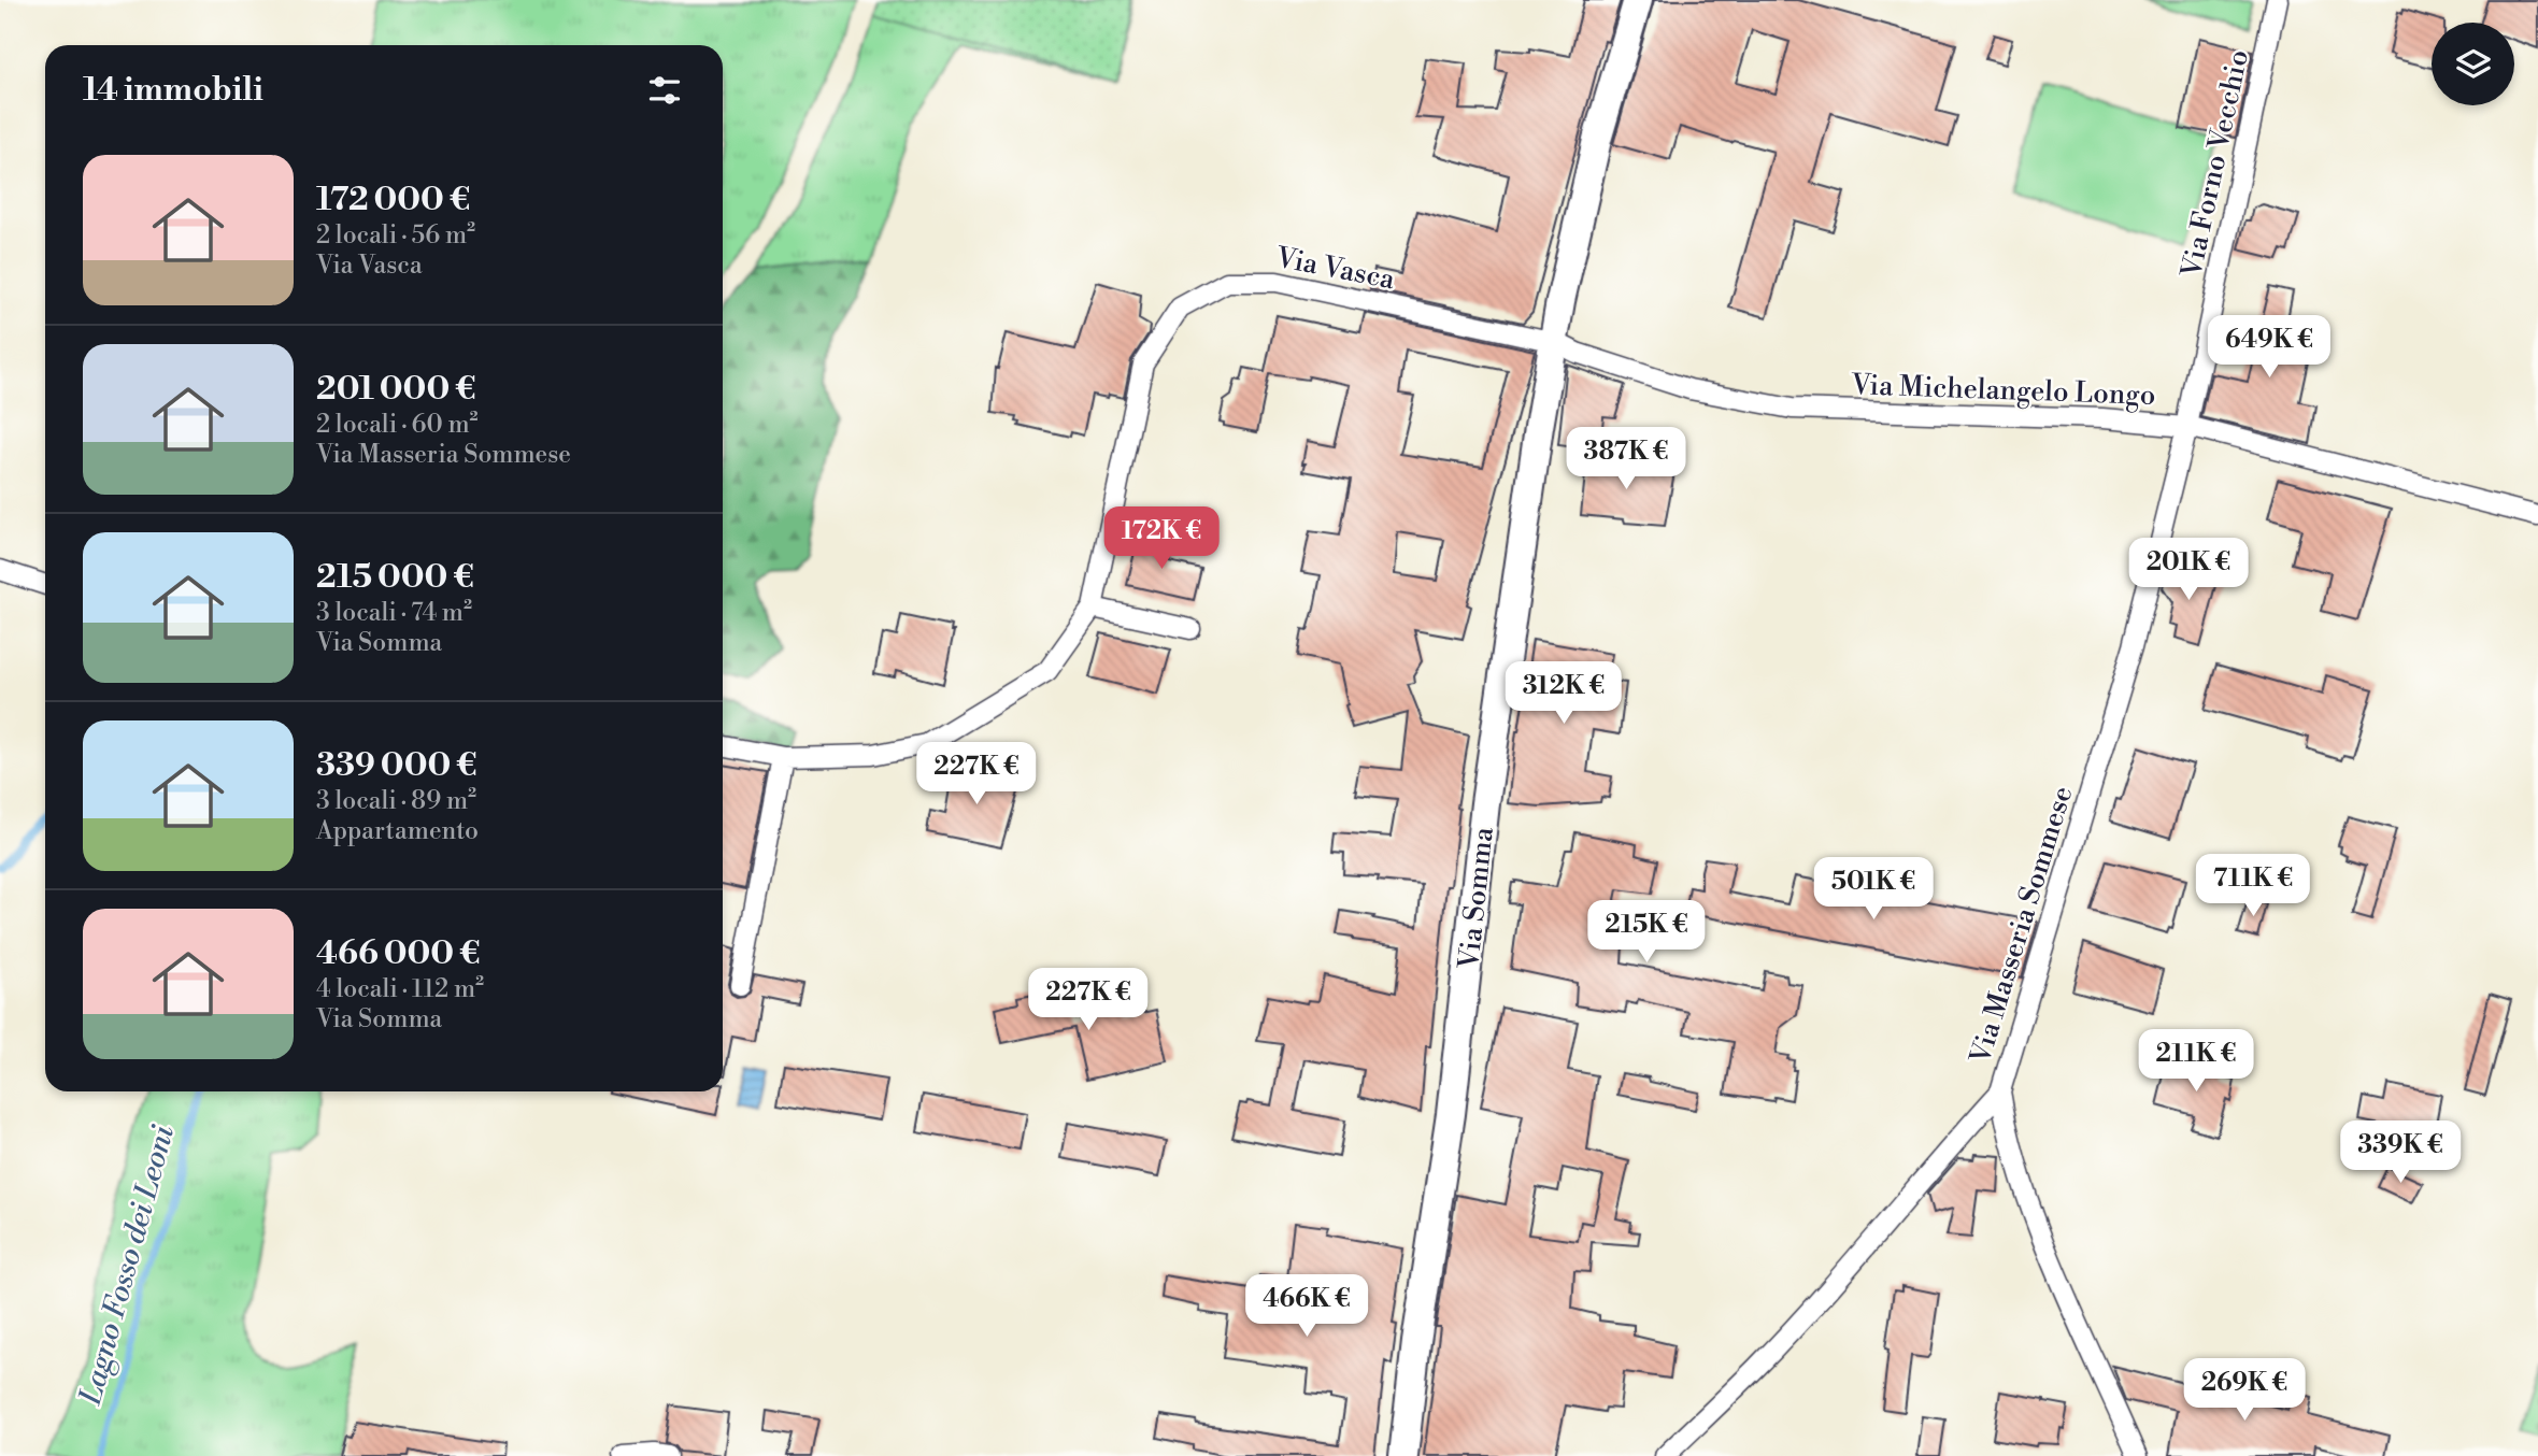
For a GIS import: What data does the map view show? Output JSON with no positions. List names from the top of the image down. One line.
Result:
{"streets":{"street":["Via Forno Vecchio","Via Vasca","Via Michelangelo Longo","Via Somma","Via Masseria Sommese"]},"crossings":[["Via Forno Vecchio","Via Michelangelo Longo"],["Via Forno Vecchio","Via Masseria Sommese"],["Via Vasca","Via Michelangelo Longo"],["Via Vasca","Via Somma"],["Via Michelangelo Longo","Via Somma"],["Via Michelangelo Longo","Via Masseria Sommese"]],"water":["Lagno Fosso dei Leoni"],"page":{"heading":"14 immobili","list":[{"name":"172 000 €","note":"2 locali · 56 m² · Via Vasca"},{"name":"201 000 €","note":"2 locali · 60 m² · Via Masseria Sommese"},{"name":"215 000 €","note":"3 locali · 74 m² · Via Somma"},{"name":"339 000 €","note":"3 locali · 89 m² · Appartamento"},{"name":"466 000 €","note":"4 locali · 112 m² · Via Somma"}],"price":["649K €","387K €","172K €","201K €","312K €","227K €","711K €","501K €","215K €","227K €","211K €","339K €","466K €","269K €"]}}
